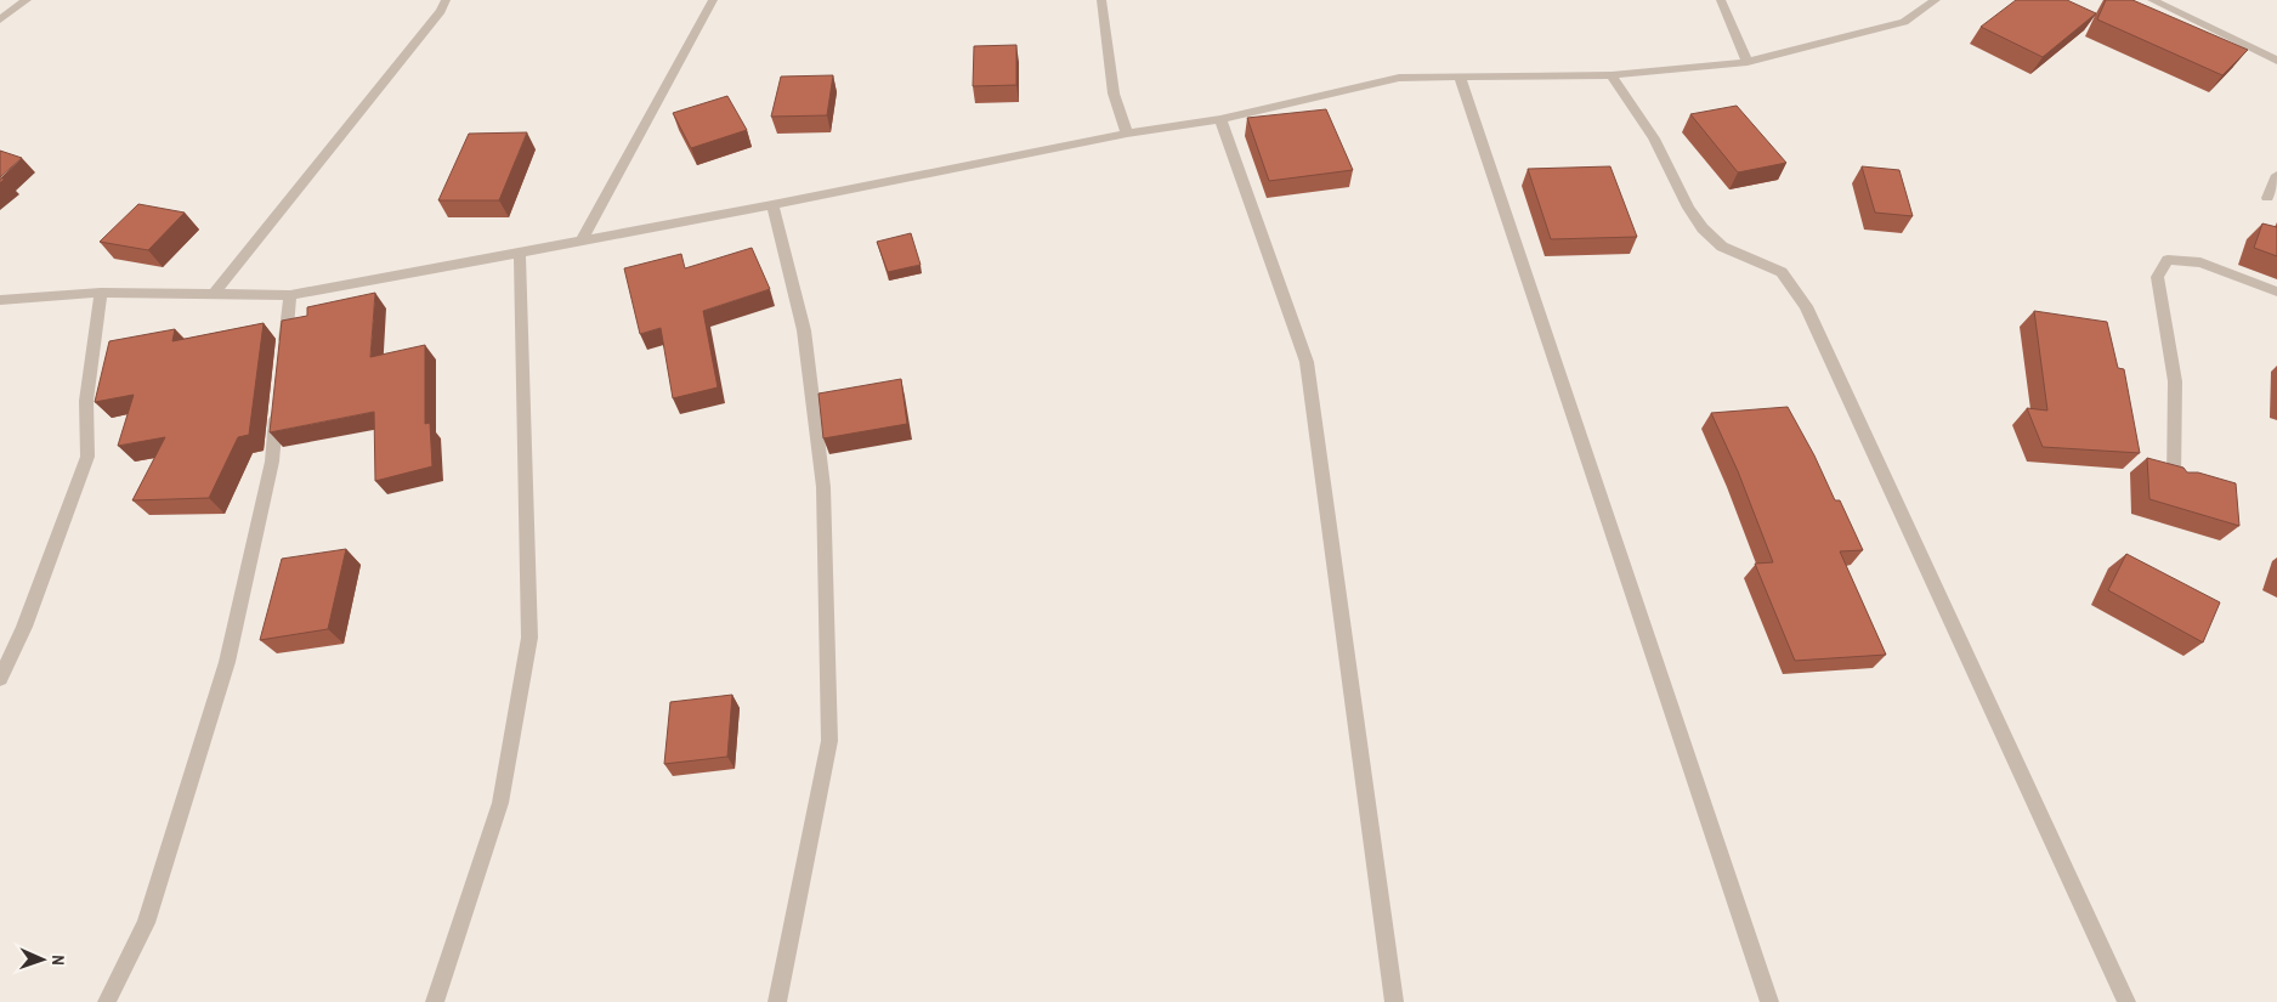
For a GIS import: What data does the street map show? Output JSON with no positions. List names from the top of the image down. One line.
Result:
{"north":"right"}
